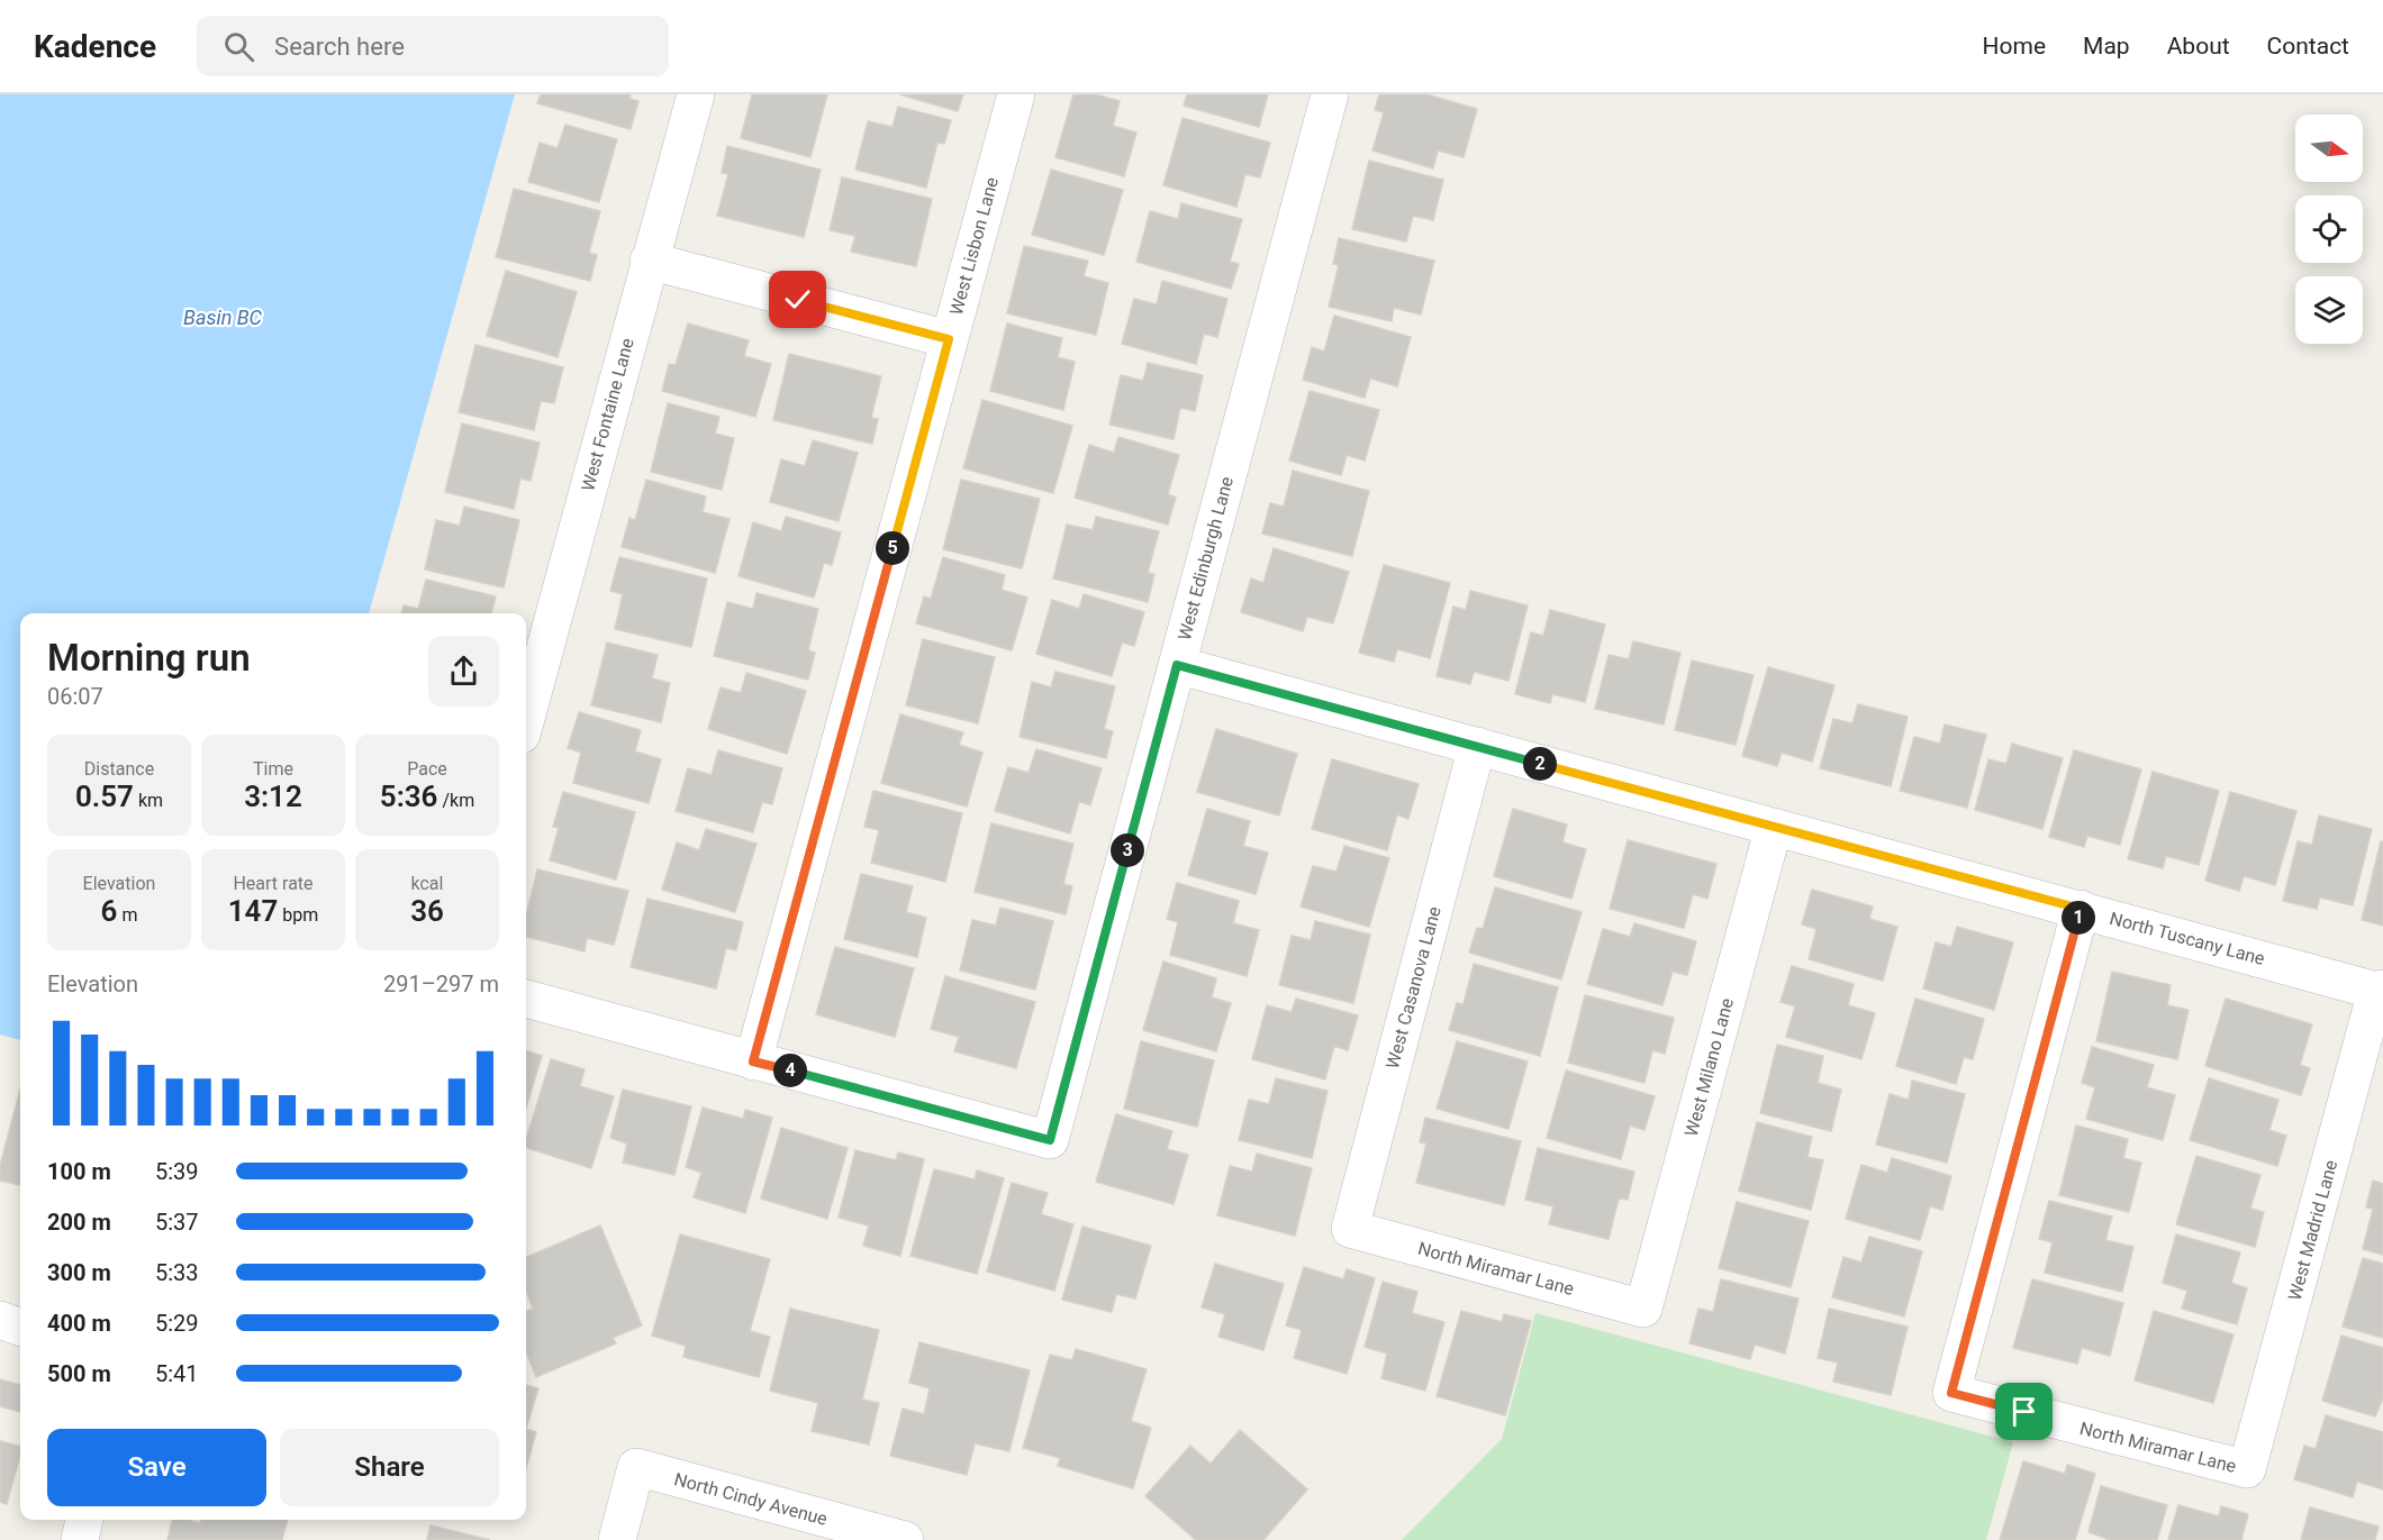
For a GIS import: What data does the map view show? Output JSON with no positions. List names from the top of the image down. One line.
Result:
{"streets":{"street":["West Lisbon Lane","West Fontaine Lane","West Edinburgh Lane","North Tuscany Lane","West Casanova Lane","West Milano Lane","West Madrid Lane","North Miramar Lane","North Cindy Avenue"]},"crossings":[["West Lisbon Lane","West Edinburgh Lane"],["West Edinburgh Lane","North Tuscany Lane"],["North Tuscany Lane","West Casanova Lane"],["North Tuscany Lane","West Milano Lane"],["North Tuscany Lane","West Madrid Lane"],["North Tuscany Lane","North Miramar Lane"],["West Casanova Lane","North Miramar Lane"],["West Milano Lane","North Miramar Lane"],["West Madrid Lane","North Miramar Lane"]],"water":["Basin BC"],"north":"right","page":{"header":"Kadence","search":"Search here","nav":["Home","Map","About","Contact"],"pins":["5","2","3","1","4"],"heading":["Morning run","06:07"],"stats":[["Distance","0.57 km"],["Time","3:12"],["Pace","5:36 /km"],["Elevation","6 m"],["Heart rate","147 bpm"],["kcal","36"]],"chart":["Elevation","291–297 m"],"list":[{"name":"100 m","note":"5:39"},{"name":"200 m","note":"5:37"},{"name":"300 m","note":"5:33"},{"name":"400 m","note":"5:29"},{"name":"500 m","note":"5:41"}],"buttons":["Save","Share"]}}
